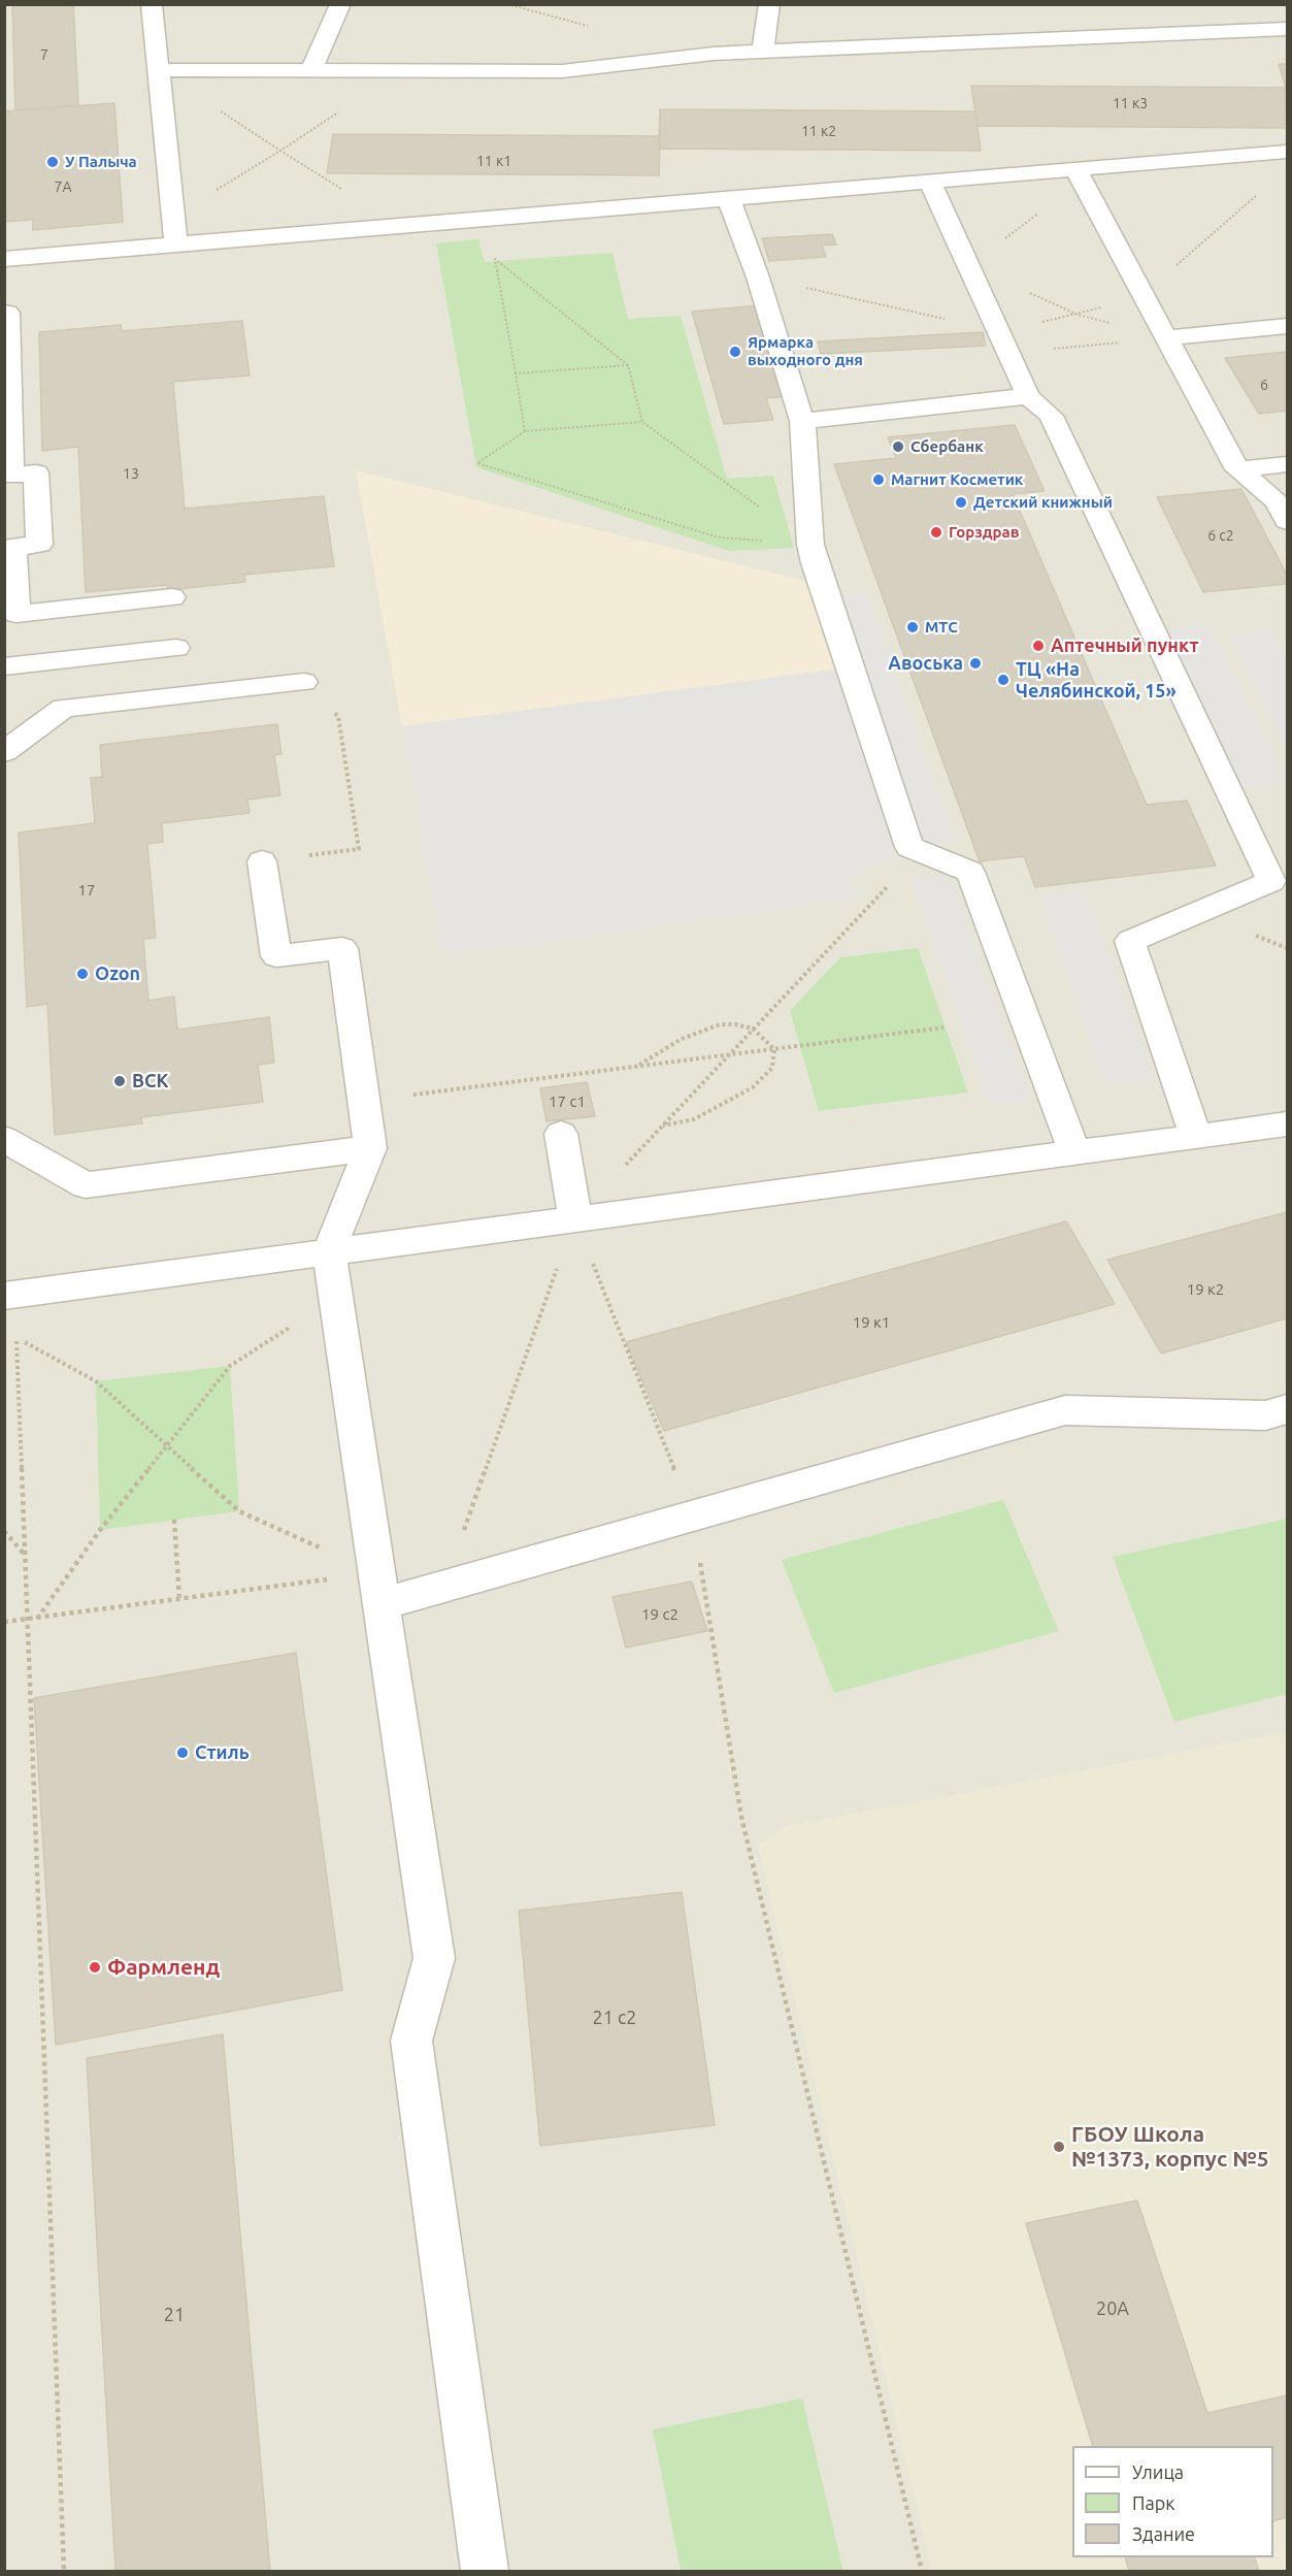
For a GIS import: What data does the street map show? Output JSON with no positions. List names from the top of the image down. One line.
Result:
{"places":["У Палыча","Ярмарка выходного дня","Сбербанк","Магнит Косметик","Детский книжный","Горздрав","МТС","Аптечный пункт","Авоська","ТЦ «На Челябинской, 15»","Ozon","ВСК","Стиль","Фармленд","ГБОУ Школа №1373, корпус №5"],"house_numbers":["7","11 к3","11 к2","11 к1","7А","6","13","6 с2","17","17 с1","19 к2","19 к1","19 с2","21 с2","20А","21"],"legend":["Улица","Парк","Здание"]}
